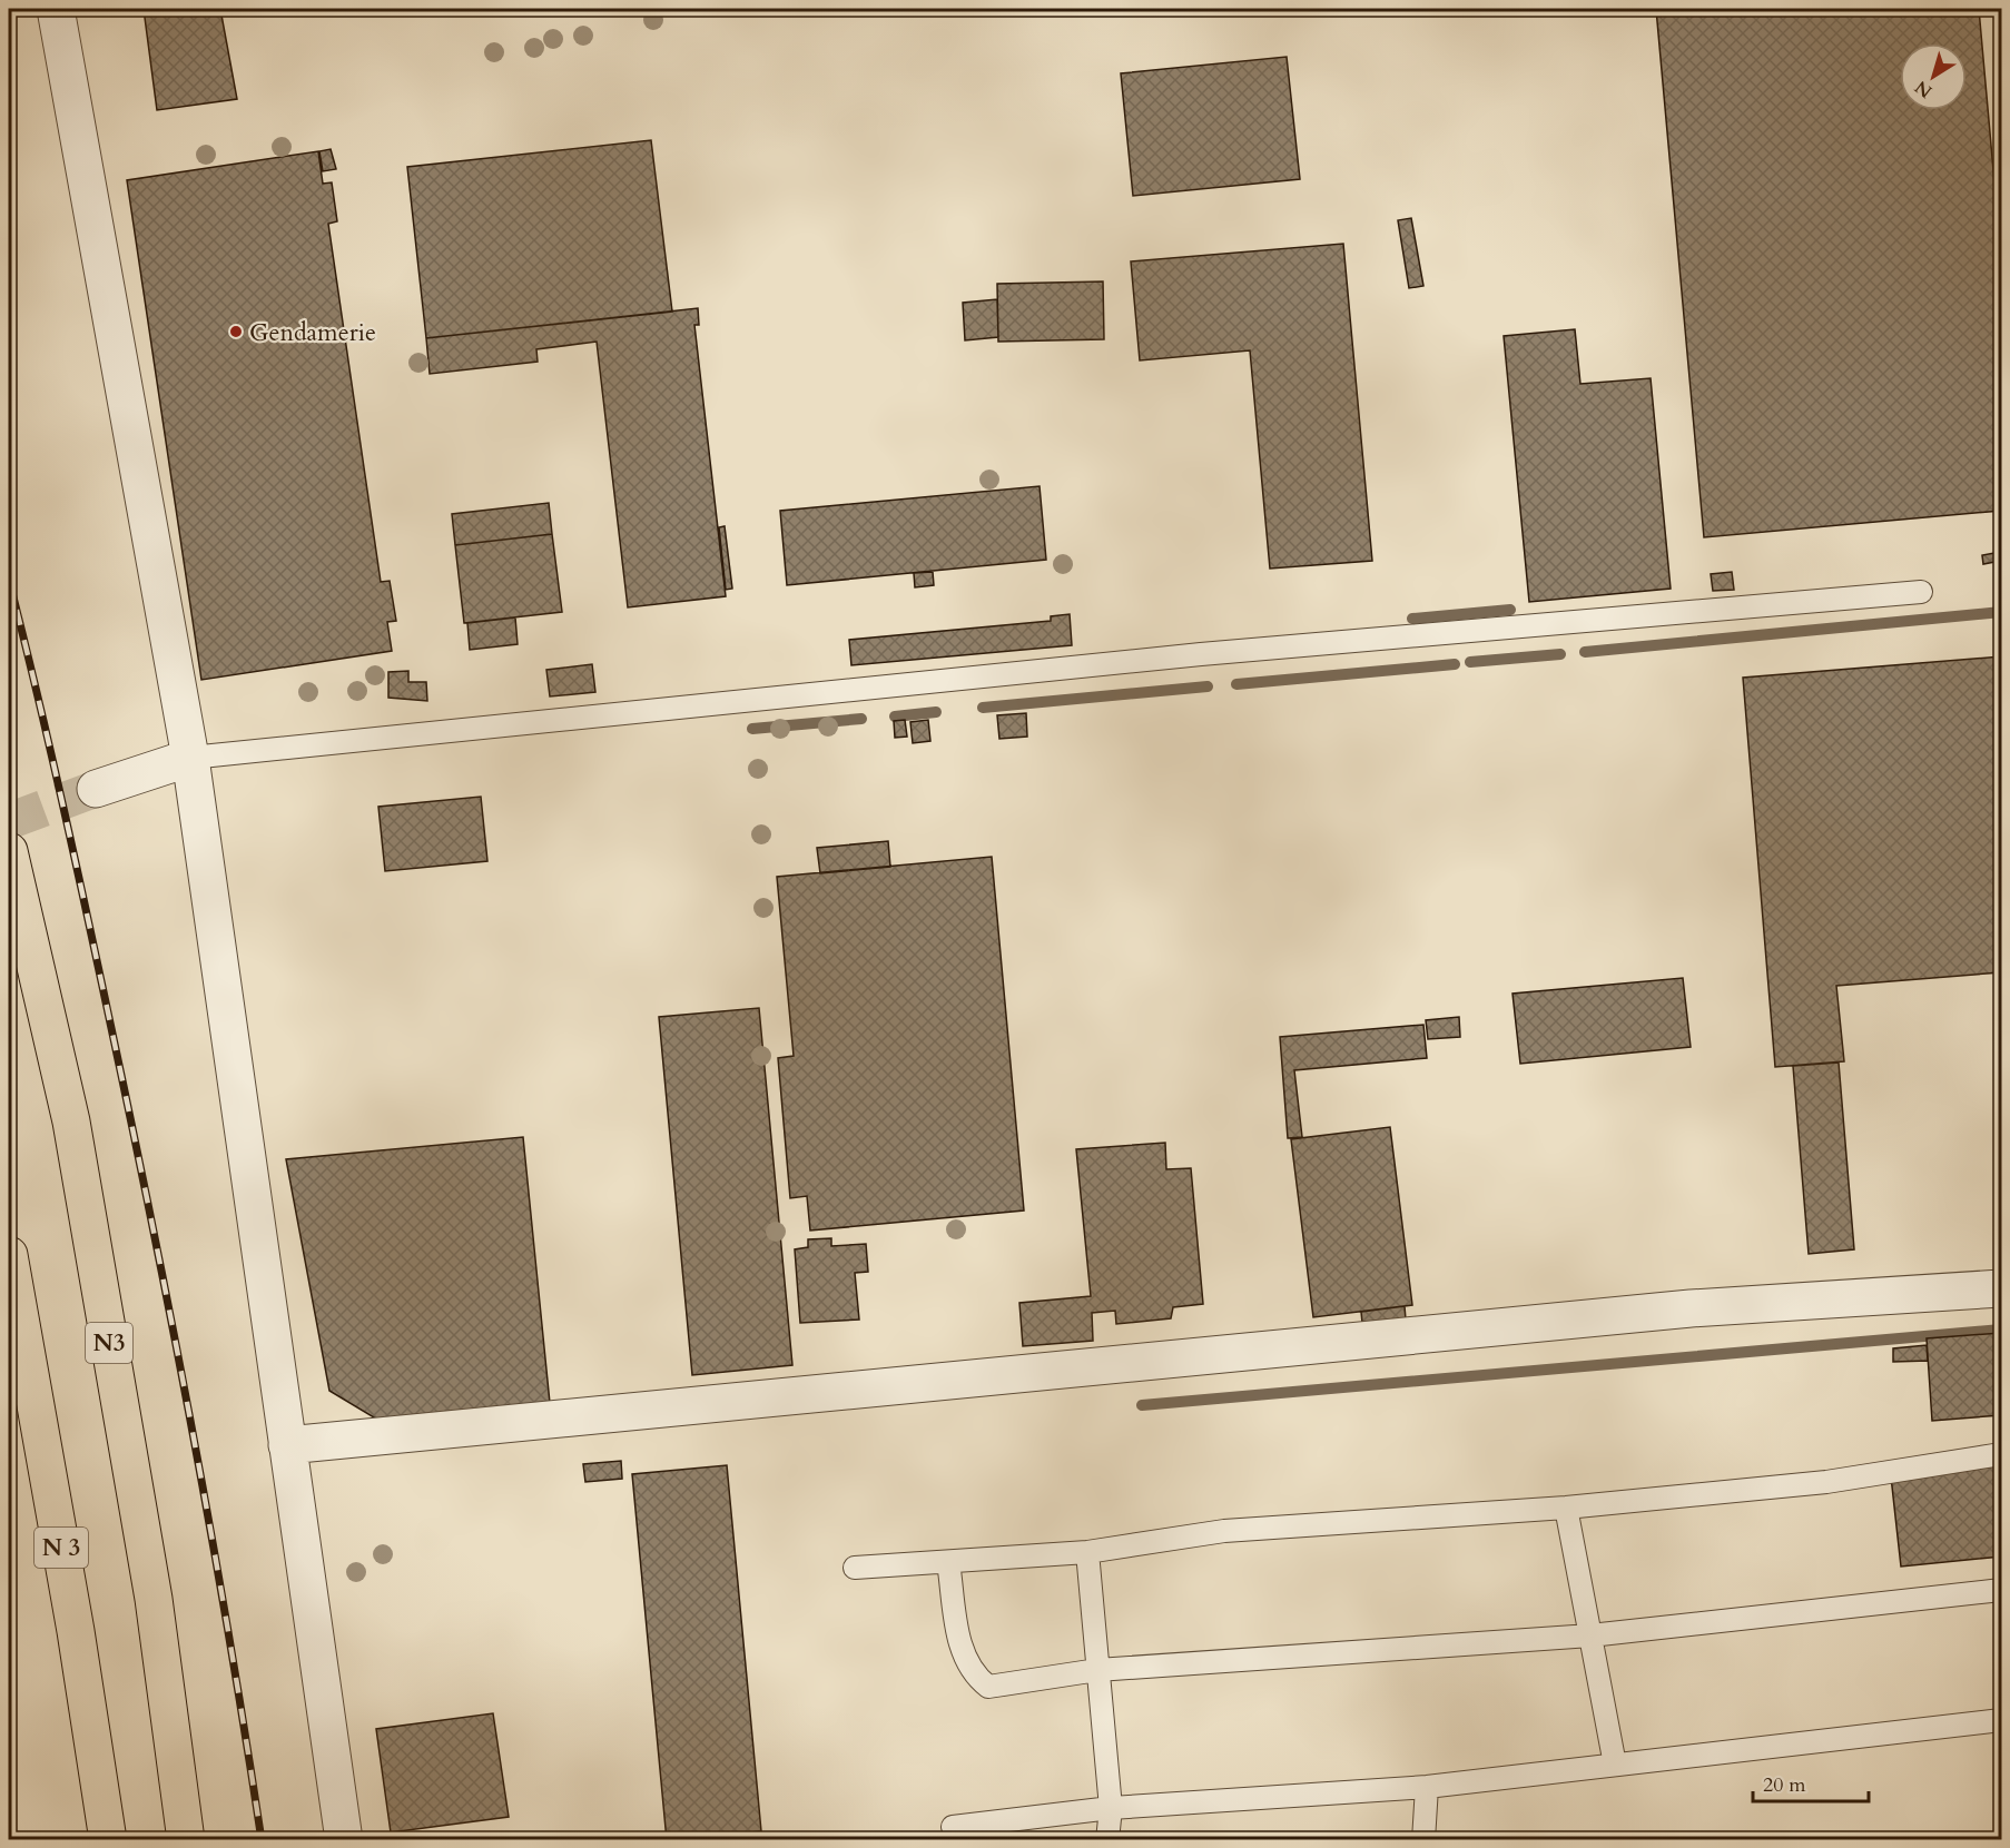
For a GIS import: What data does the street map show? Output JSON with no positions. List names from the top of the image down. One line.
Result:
{"streets":{"highway":["N3","N 3"]},"places":["Gendamerie"],"scale_bar":"20 m","north":"bottom left"}
